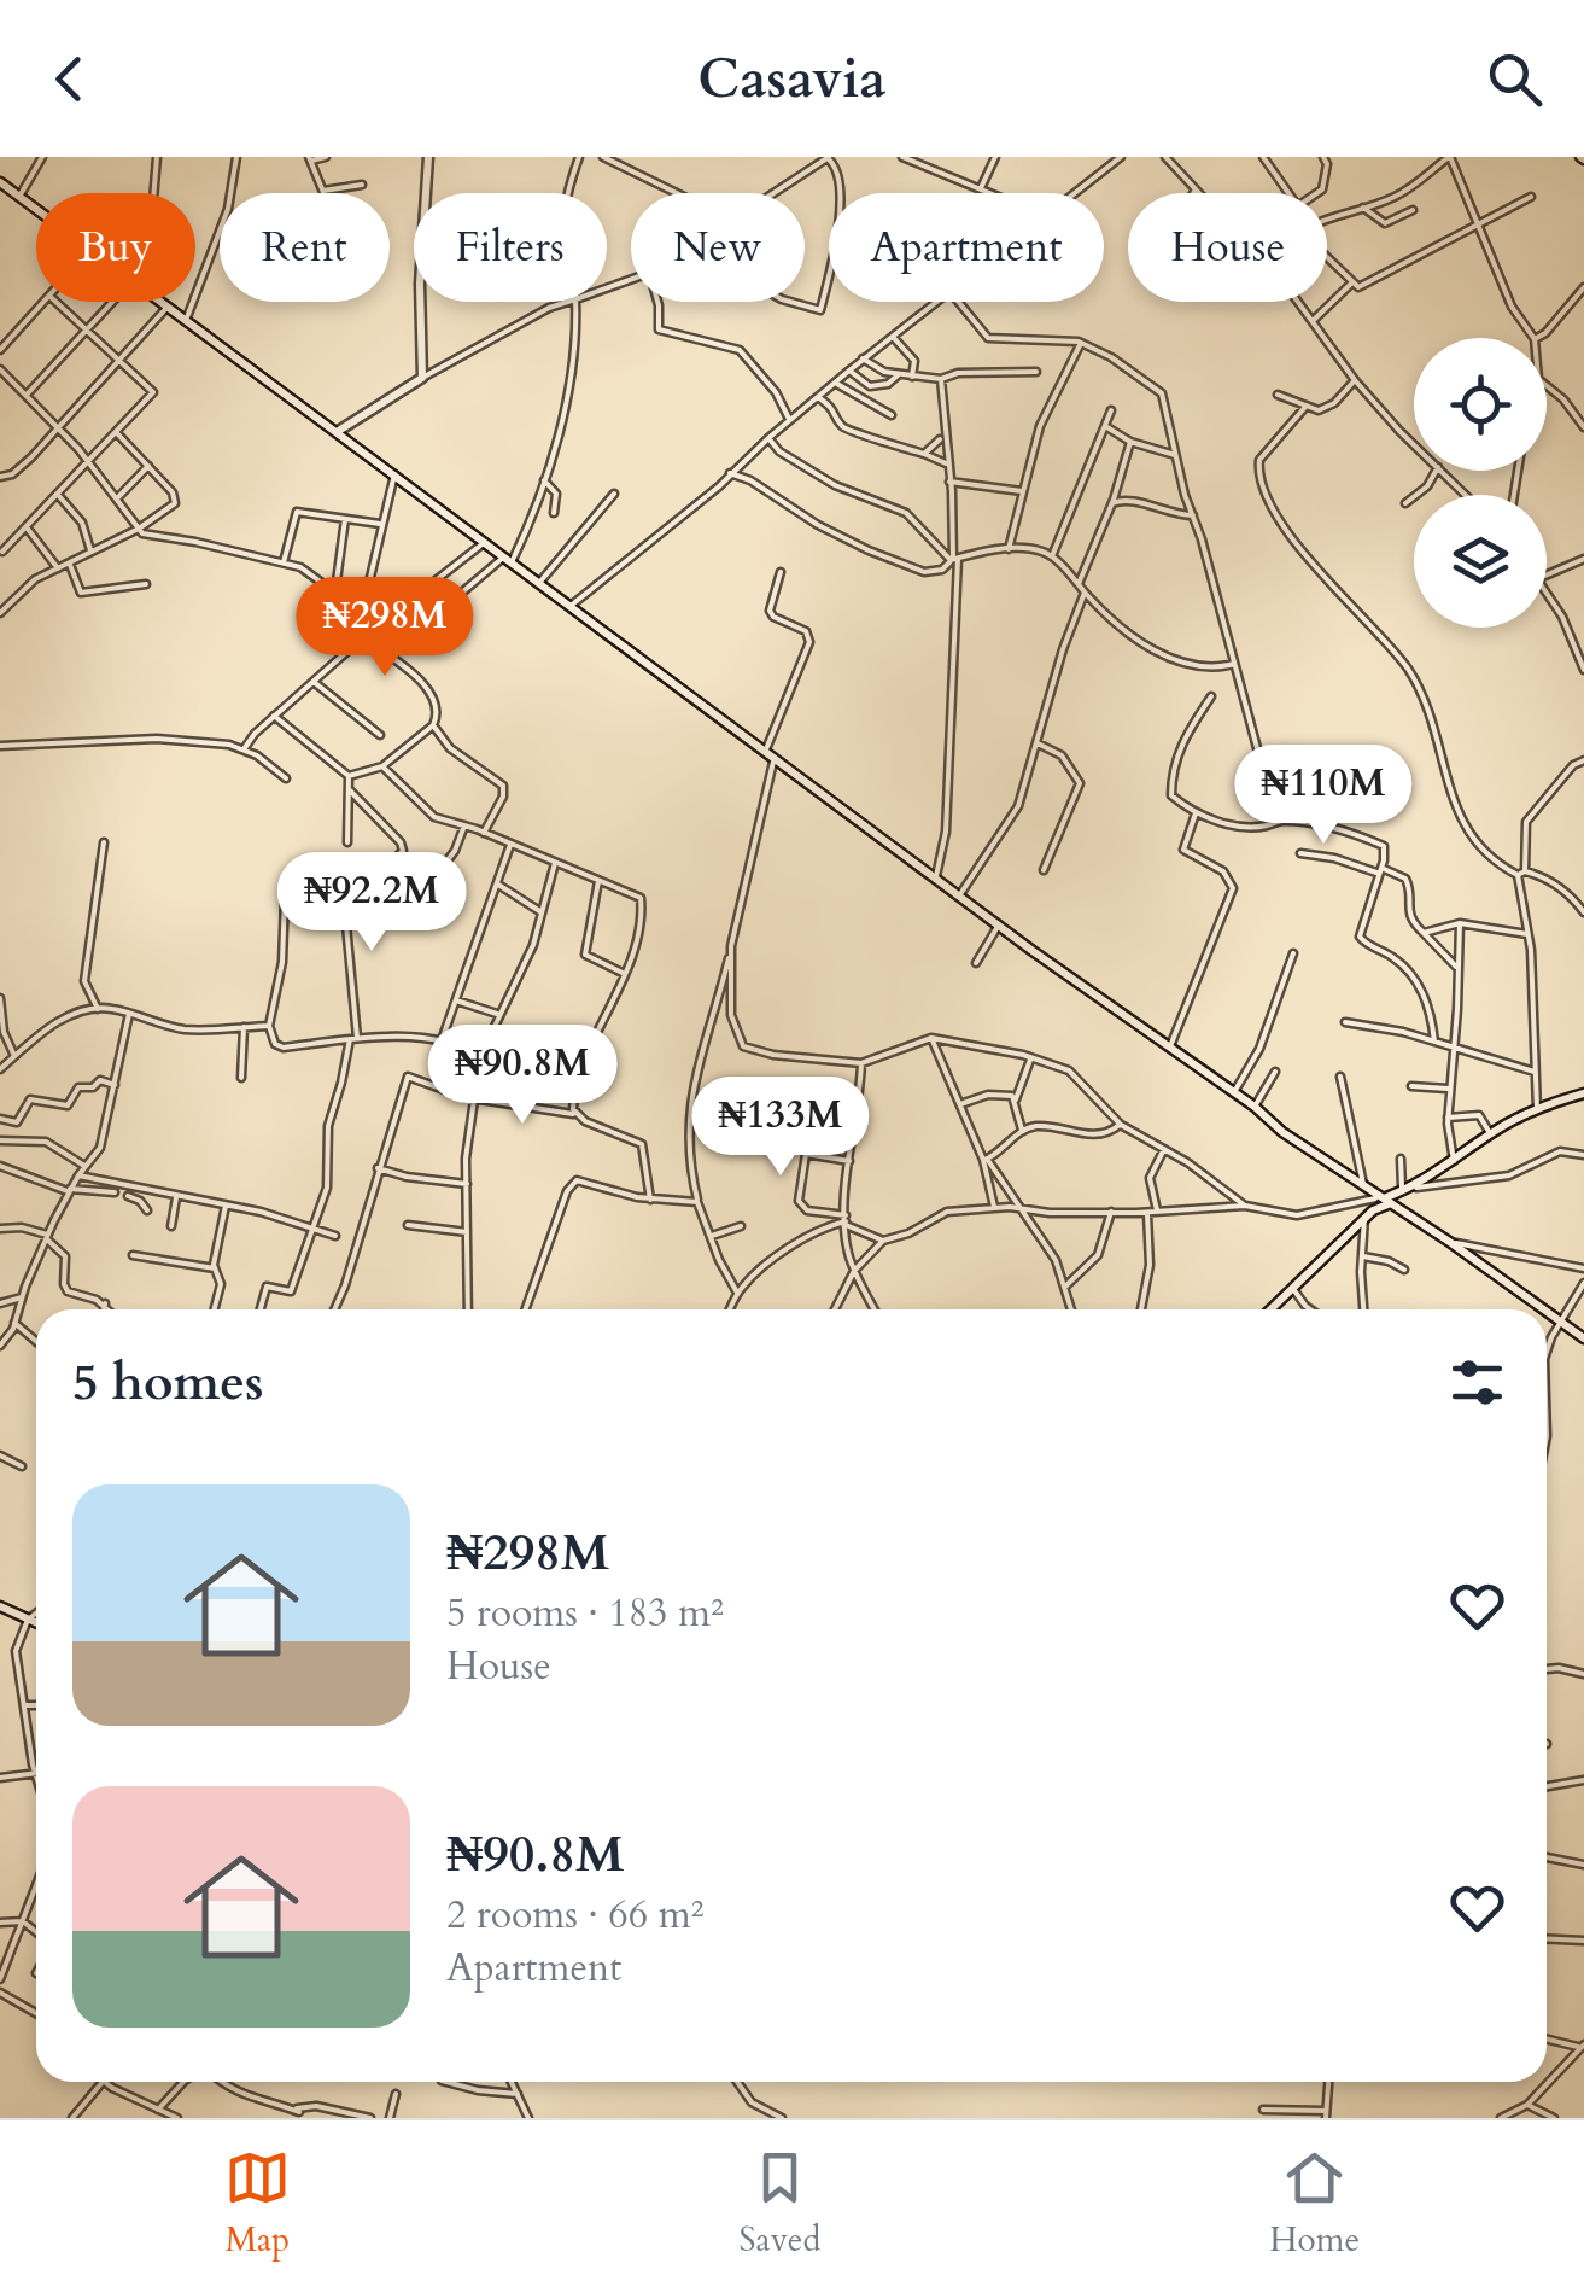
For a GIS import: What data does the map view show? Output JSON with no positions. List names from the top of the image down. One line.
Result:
{"page":{"header":"Casavia","chip":["Buy","Rent","Filters","New","Apartment","House"],"price":["₦298M","₦110M","₦92.2M","₦90.8M","₦133M"],"heading":"5 homes","list":[{"name":"₦298M","note":"5 rooms · 183 m² · House"},{"name":"₦90.8M","note":"2 rooms · 66 m² · Apartment"}],"tabs":["Map","Saved","Home"]}}
